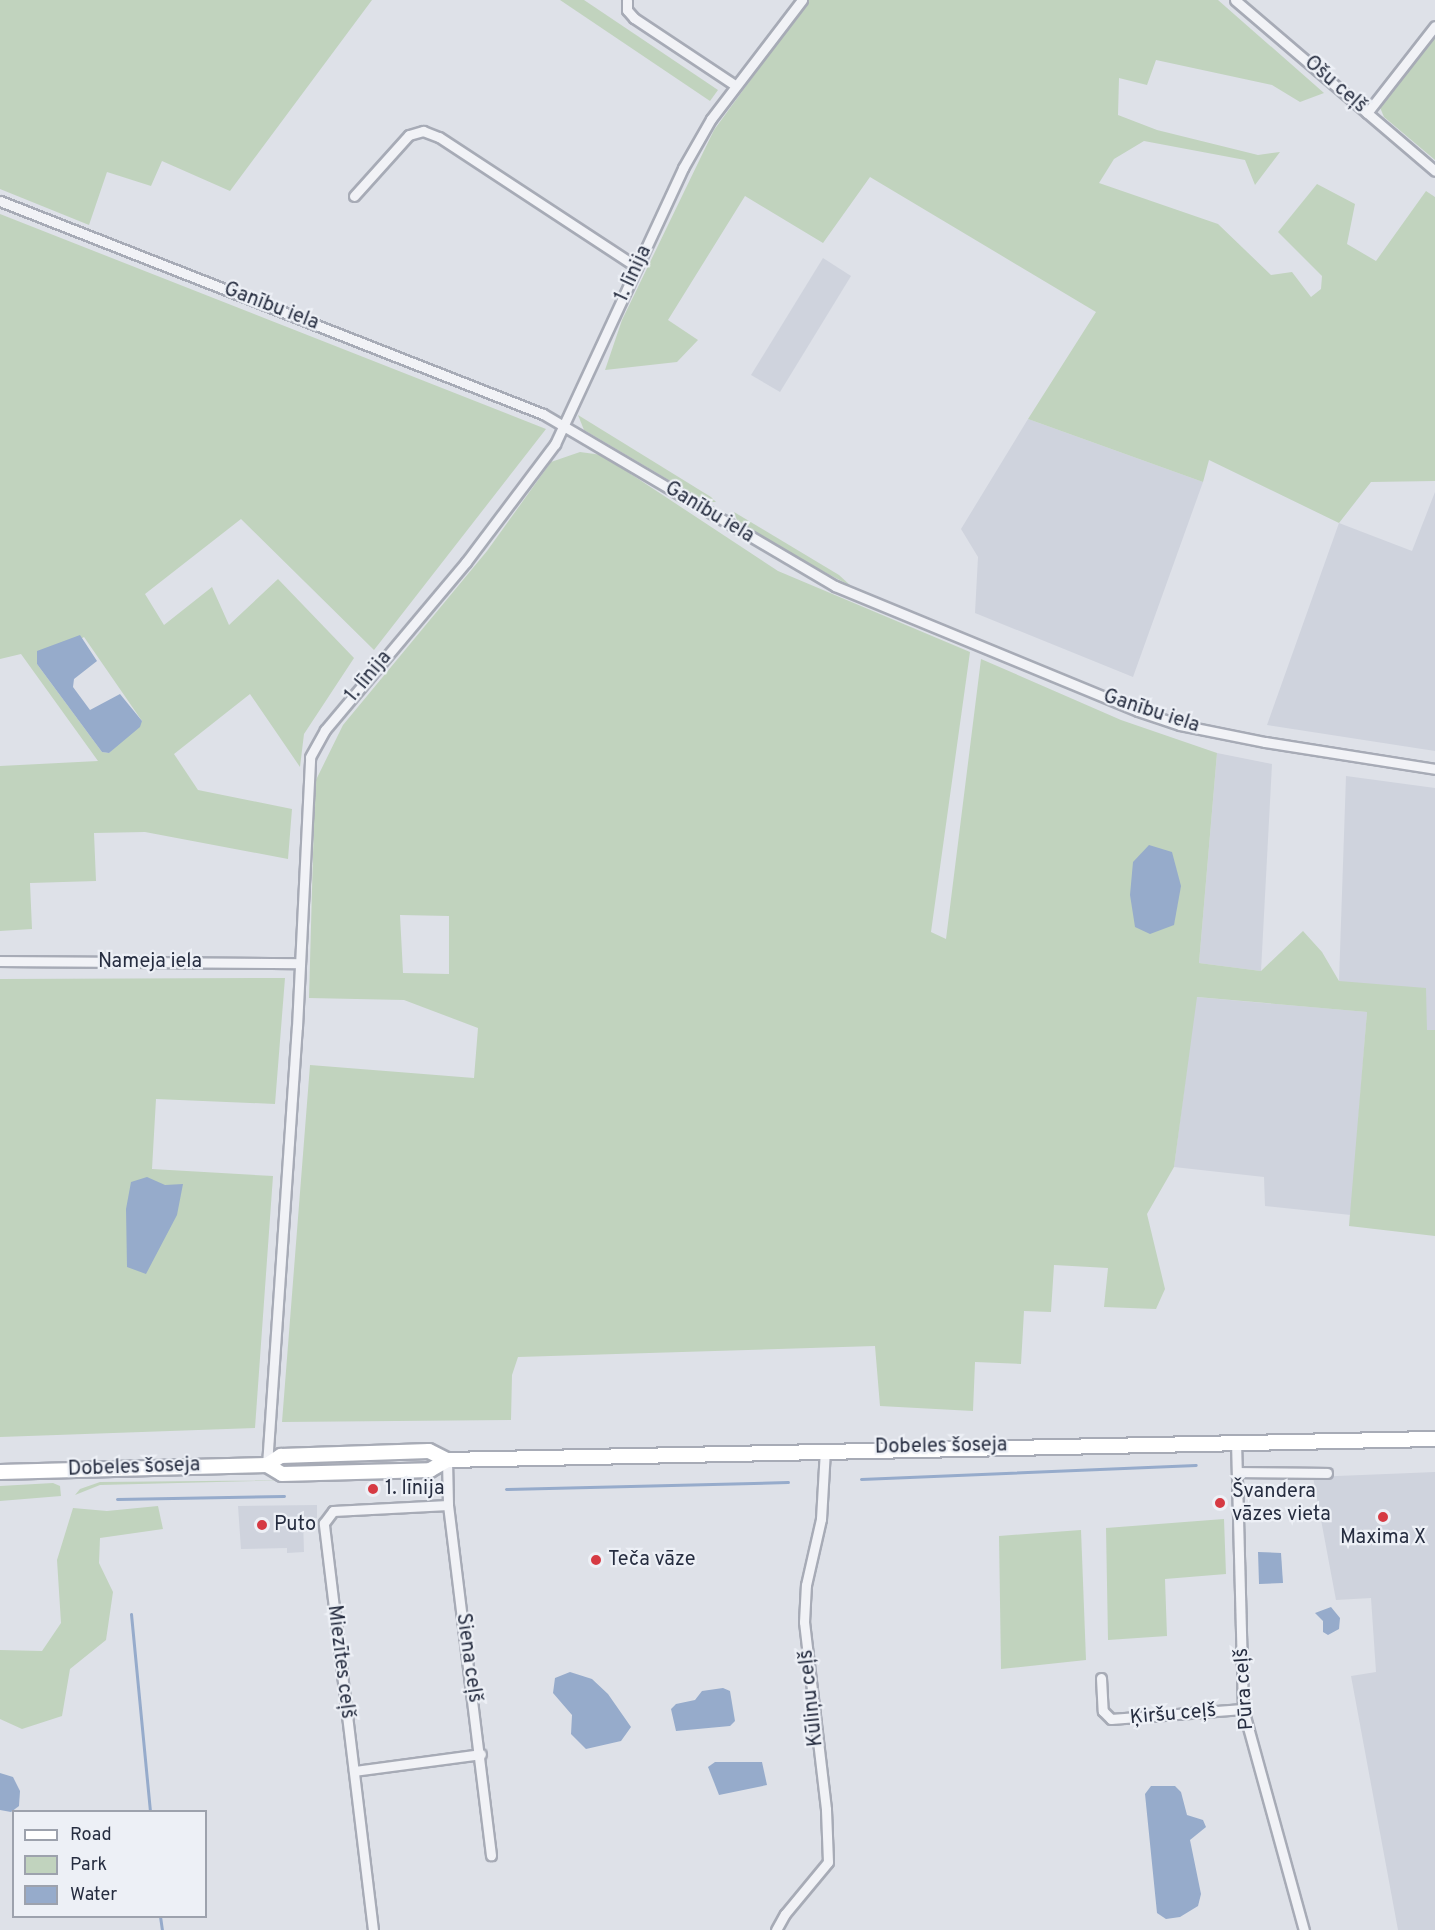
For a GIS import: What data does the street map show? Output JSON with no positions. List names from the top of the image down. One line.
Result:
{"streets":{"main road":["Dobeles šoseja"],"street":["Ošu ceļš","1. līnija","Ganību iela","Nameja iela","Siena ceļš","Miezītes ceļš","Pūra ceļš","Kūliņu ceļš","Ķiršu ceļš"]},"crossings":[["1. līnija","Ganību iela"],["1. līnija","Nameja iela"],["1. līnija","Dobeles šoseja"],["Dobeles šoseja","Siena ceļš"],["Dobeles šoseja","Pūra ceļš"],["Dobeles šoseja","Kūliņu ceļš"],["Siena ceļš","Miezītes ceļš"],["Pūra ceļš","Ķiršu ceļš"]],"places":["1. līnija","Švandera vāzes vieta","Maxima X","Puto","Teča vāze"],"legend":["Road","Park","Water"]}
